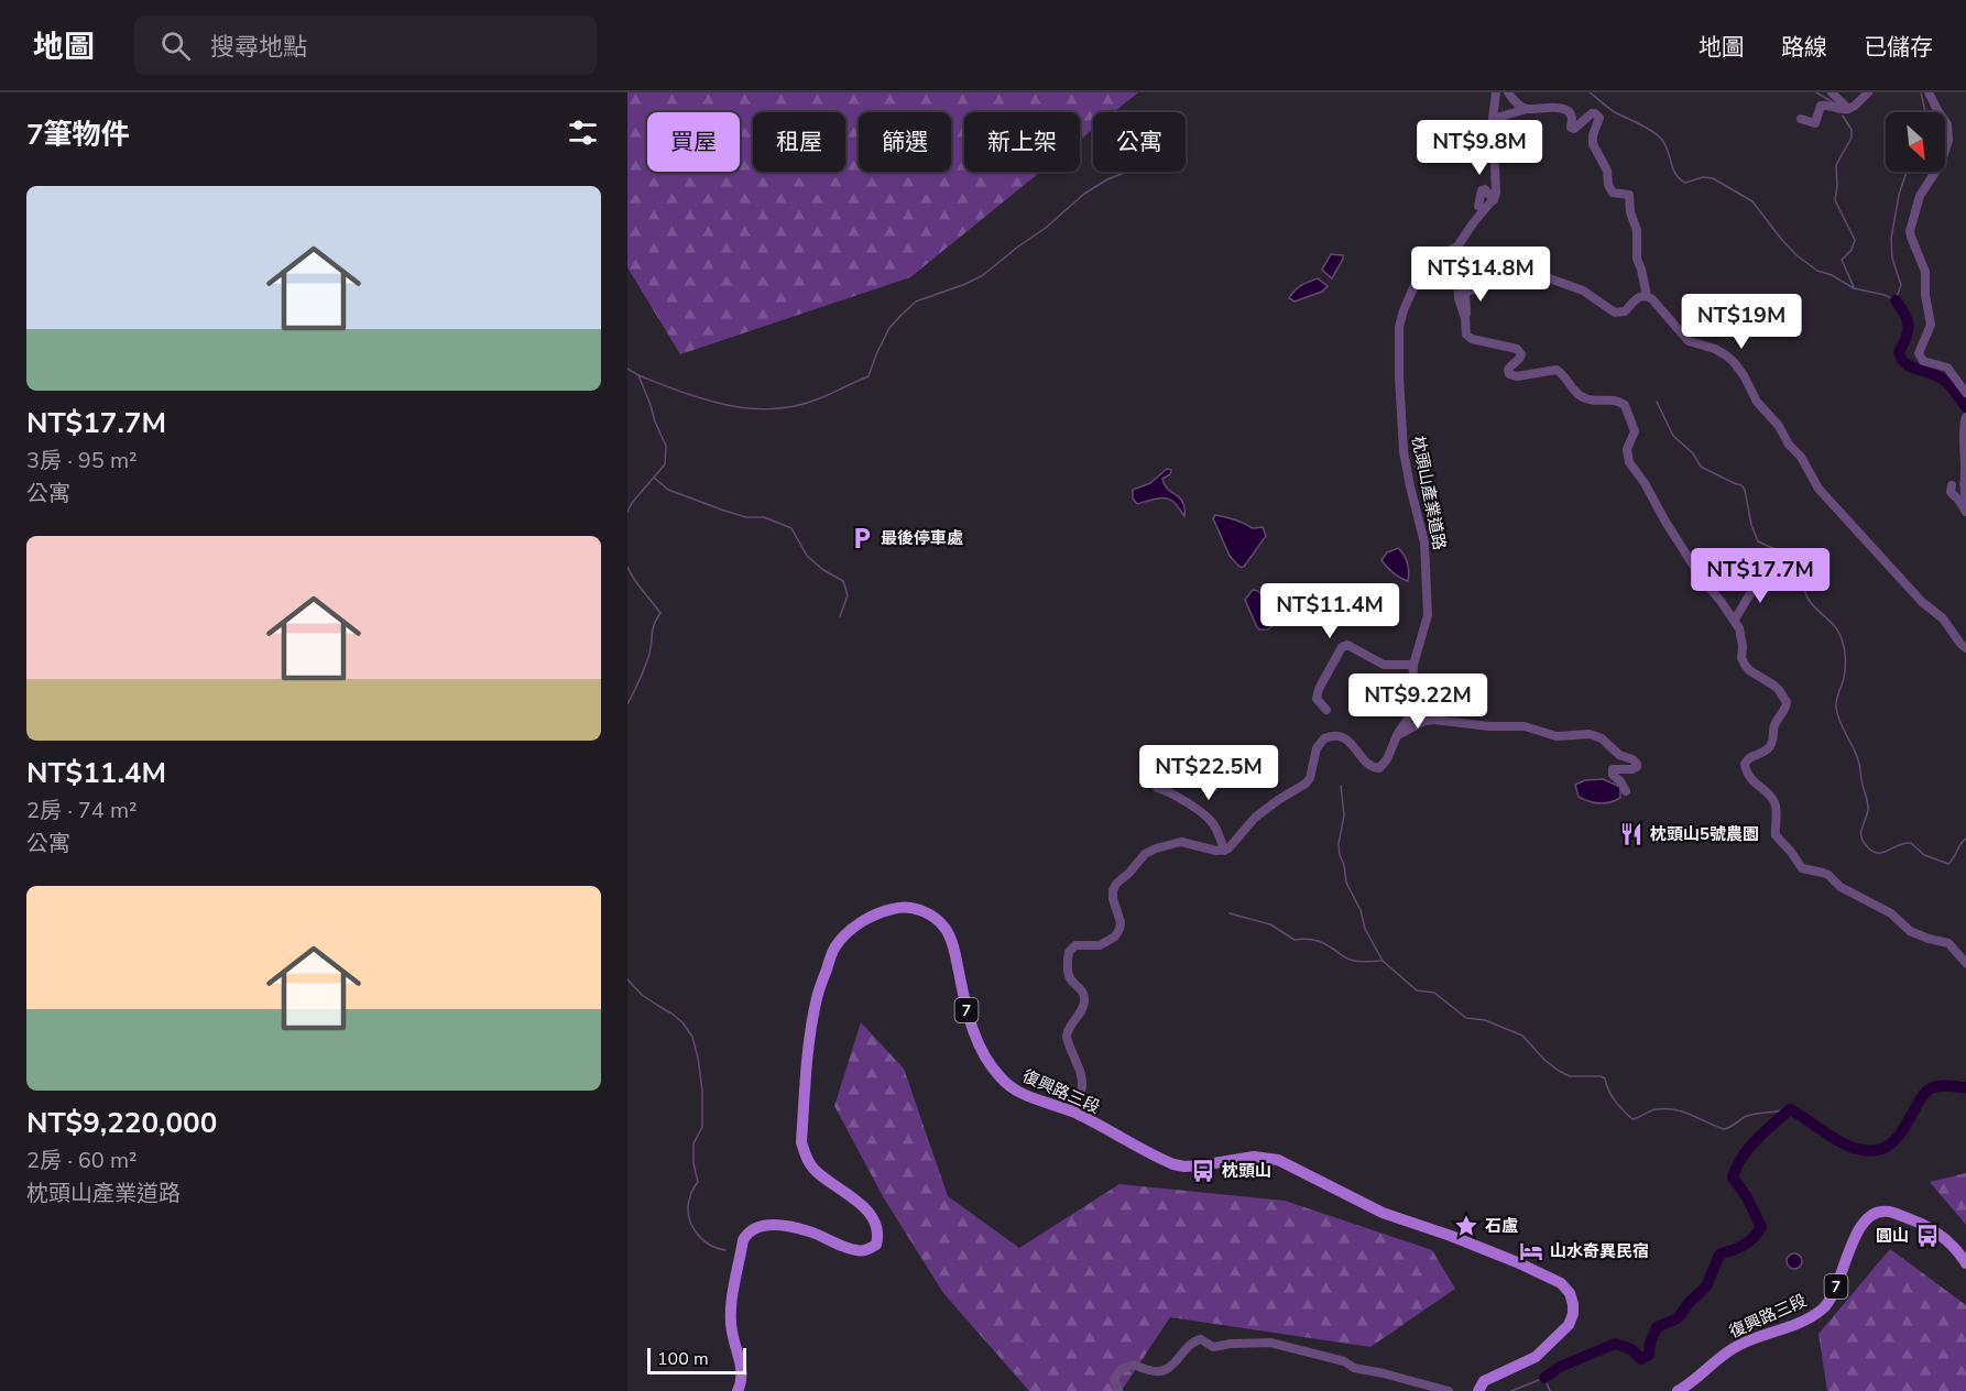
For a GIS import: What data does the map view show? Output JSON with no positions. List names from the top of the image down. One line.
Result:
{"streets":{"main road":["7","復興路三段"],"street":["枕頭山產業道路"]},"places":{"parking":["最後停車處"],"restaurant":["枕頭山5號農園"],"bus stop":["枕頭山","圓山"],"place":["石盧"],"hotel":["山水奇異民宿"]},"scale_bar":"100 m","north":"bottom right","page":{"header":"地圖","search":"搜尋地點","nav":["地圖","路線","已儲存"],"heading":"7筆物件","chip":["買屋","租屋","篩選","新上架","公寓"],"price":["NT$9.8M","NT$14.8M","NT$19M","NT$17.7M","NT$11.4M","NT$9.22M","NT$22.5M"],"list":[{"name":"NT$17.7M","note":"3房 · 95 m² · 公寓"},{"name":"NT$11.4M","note":"2房 · 74 m² · 公寓"},{"name":"NT$9,220,000","note":"2房 · 60 m² · 枕頭山產業道路"}],"scale":"100 m"}}
